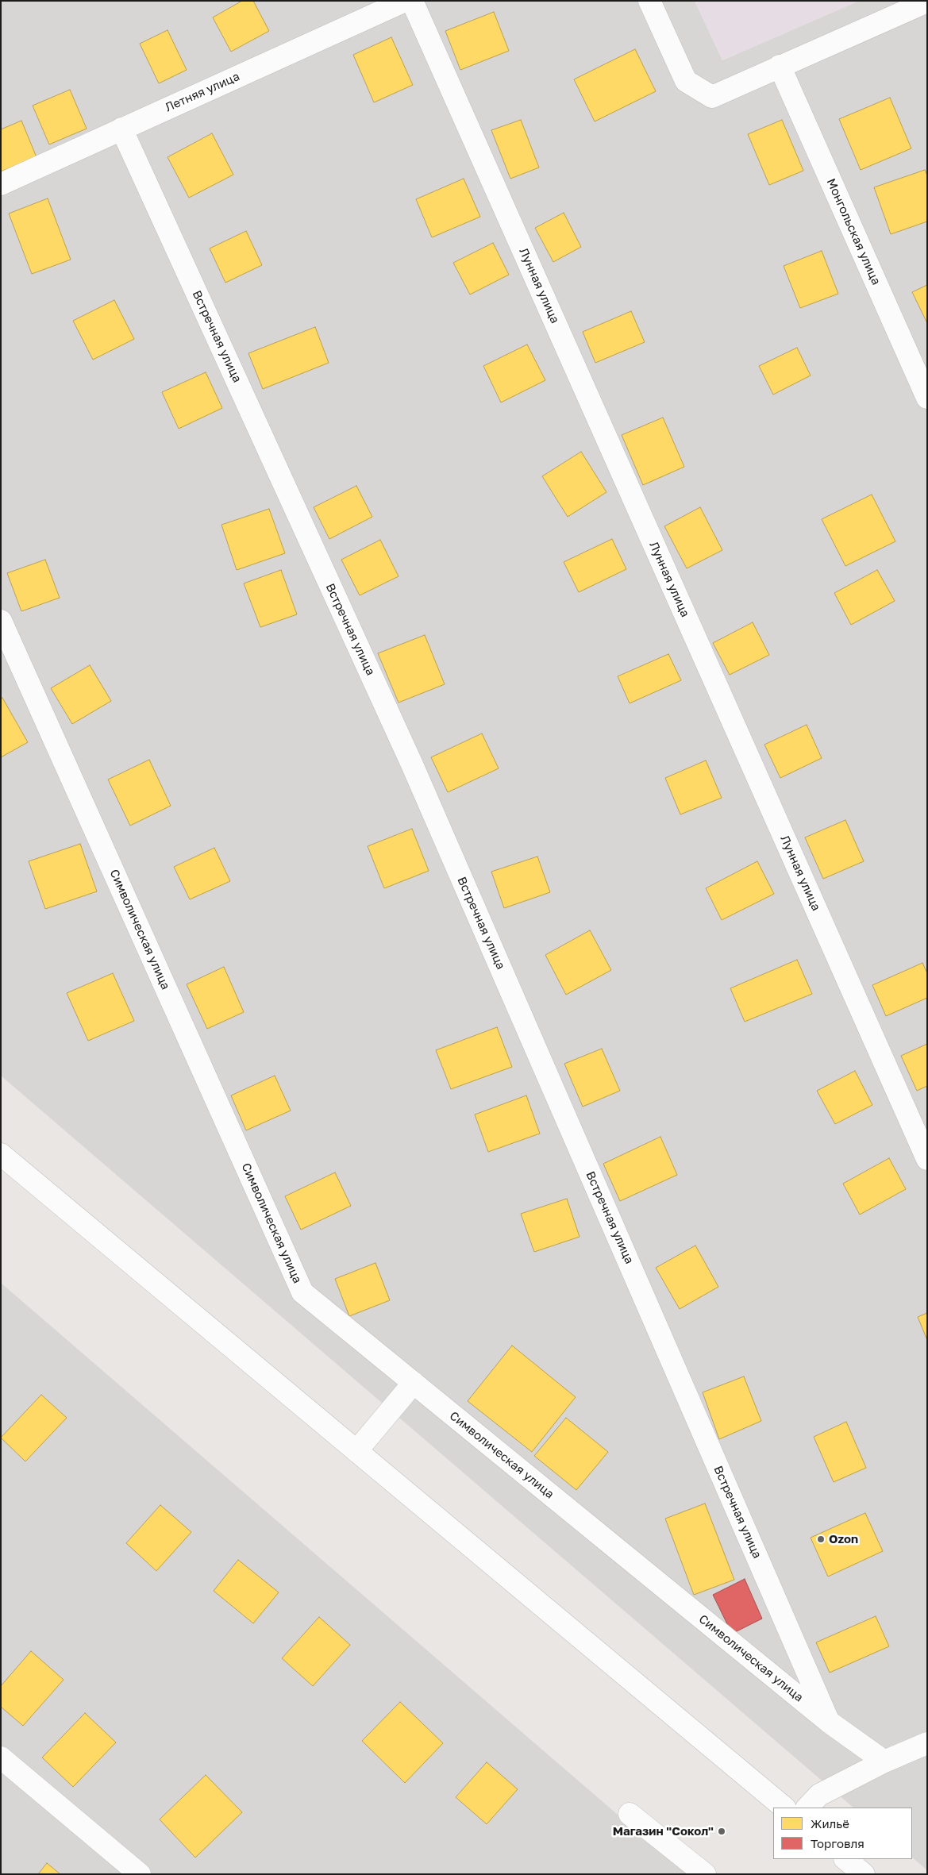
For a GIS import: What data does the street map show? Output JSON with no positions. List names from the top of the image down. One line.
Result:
{"streets":{"street":["Летняя улица","Монгольская улица","Лунная улица","Встречная улица","Символическая улица"]},"crossings":[["Летняя улица","Встречная улица"],["Встречная улица","Символическая улица"]],"places":["Ozon","Магазин \"Сокол\""],"legend":["Жильё","Торговля"]}
